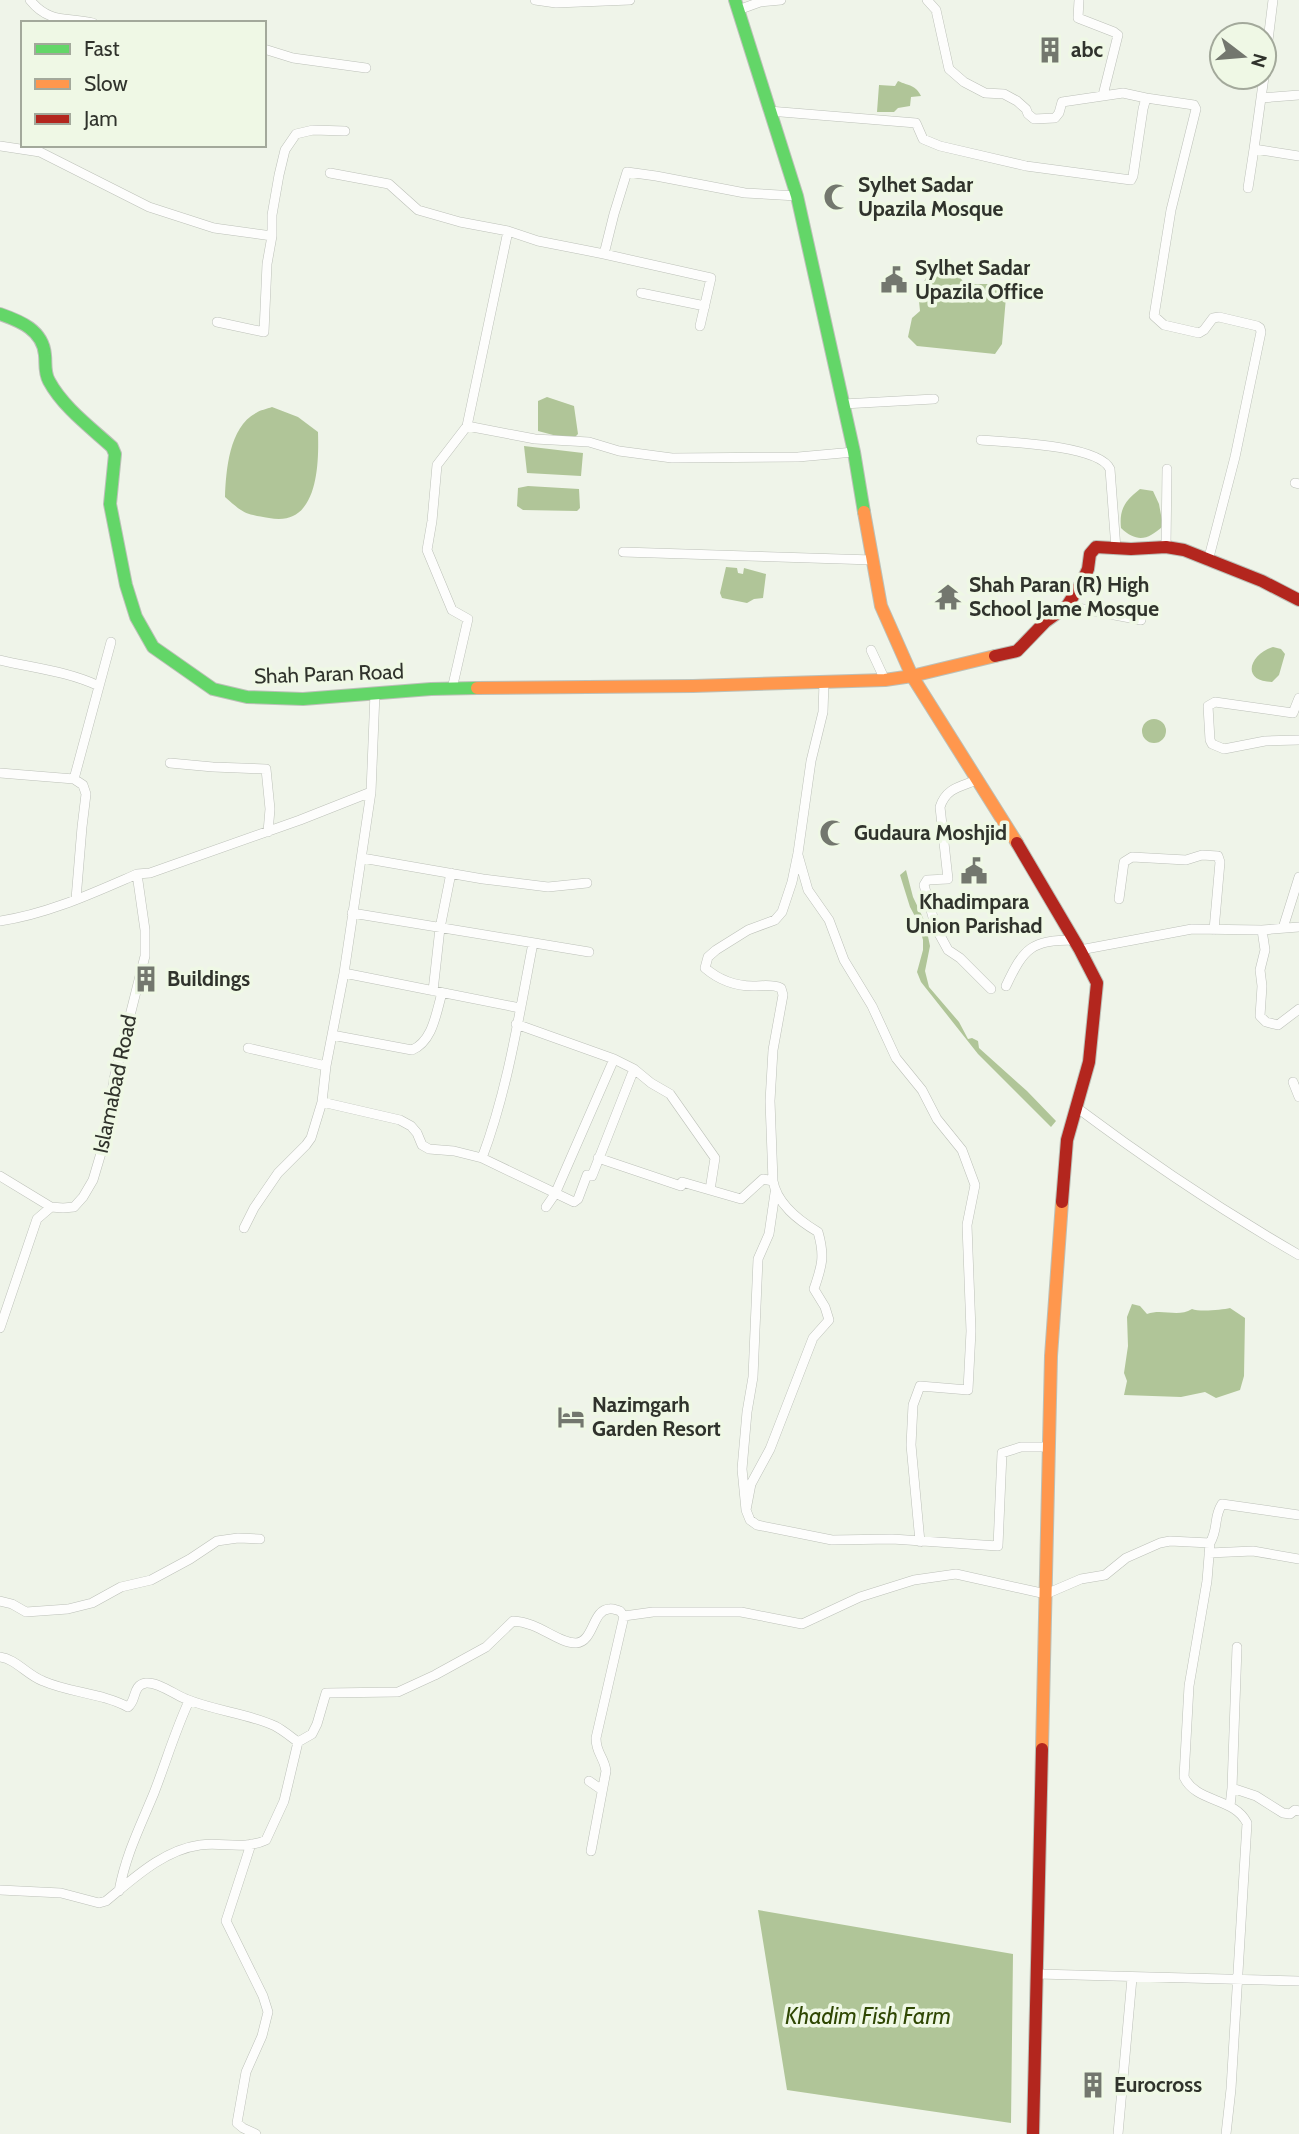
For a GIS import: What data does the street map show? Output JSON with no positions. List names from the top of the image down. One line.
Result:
{"streets":{"main road":["Shah Paran Road"],"street":["Islamabad Road"]},"water":["Khadim Fish Farm"],"places":{"building":["abc","Buildings","Eurocross"],"mosque":["Sylhet Sadar Upazila Mosque","Gudaura Moshjid"],"public building":["Sylhet Sadar Upazila Office","Khadimpara Union Parishad"],"temple":["Shah Paran (R) High School Jame Mosque"],"hotel":["Nazimgarh Garden Resort"]},"legend":["Fast","Slow","Jam"],"north":"right"}
